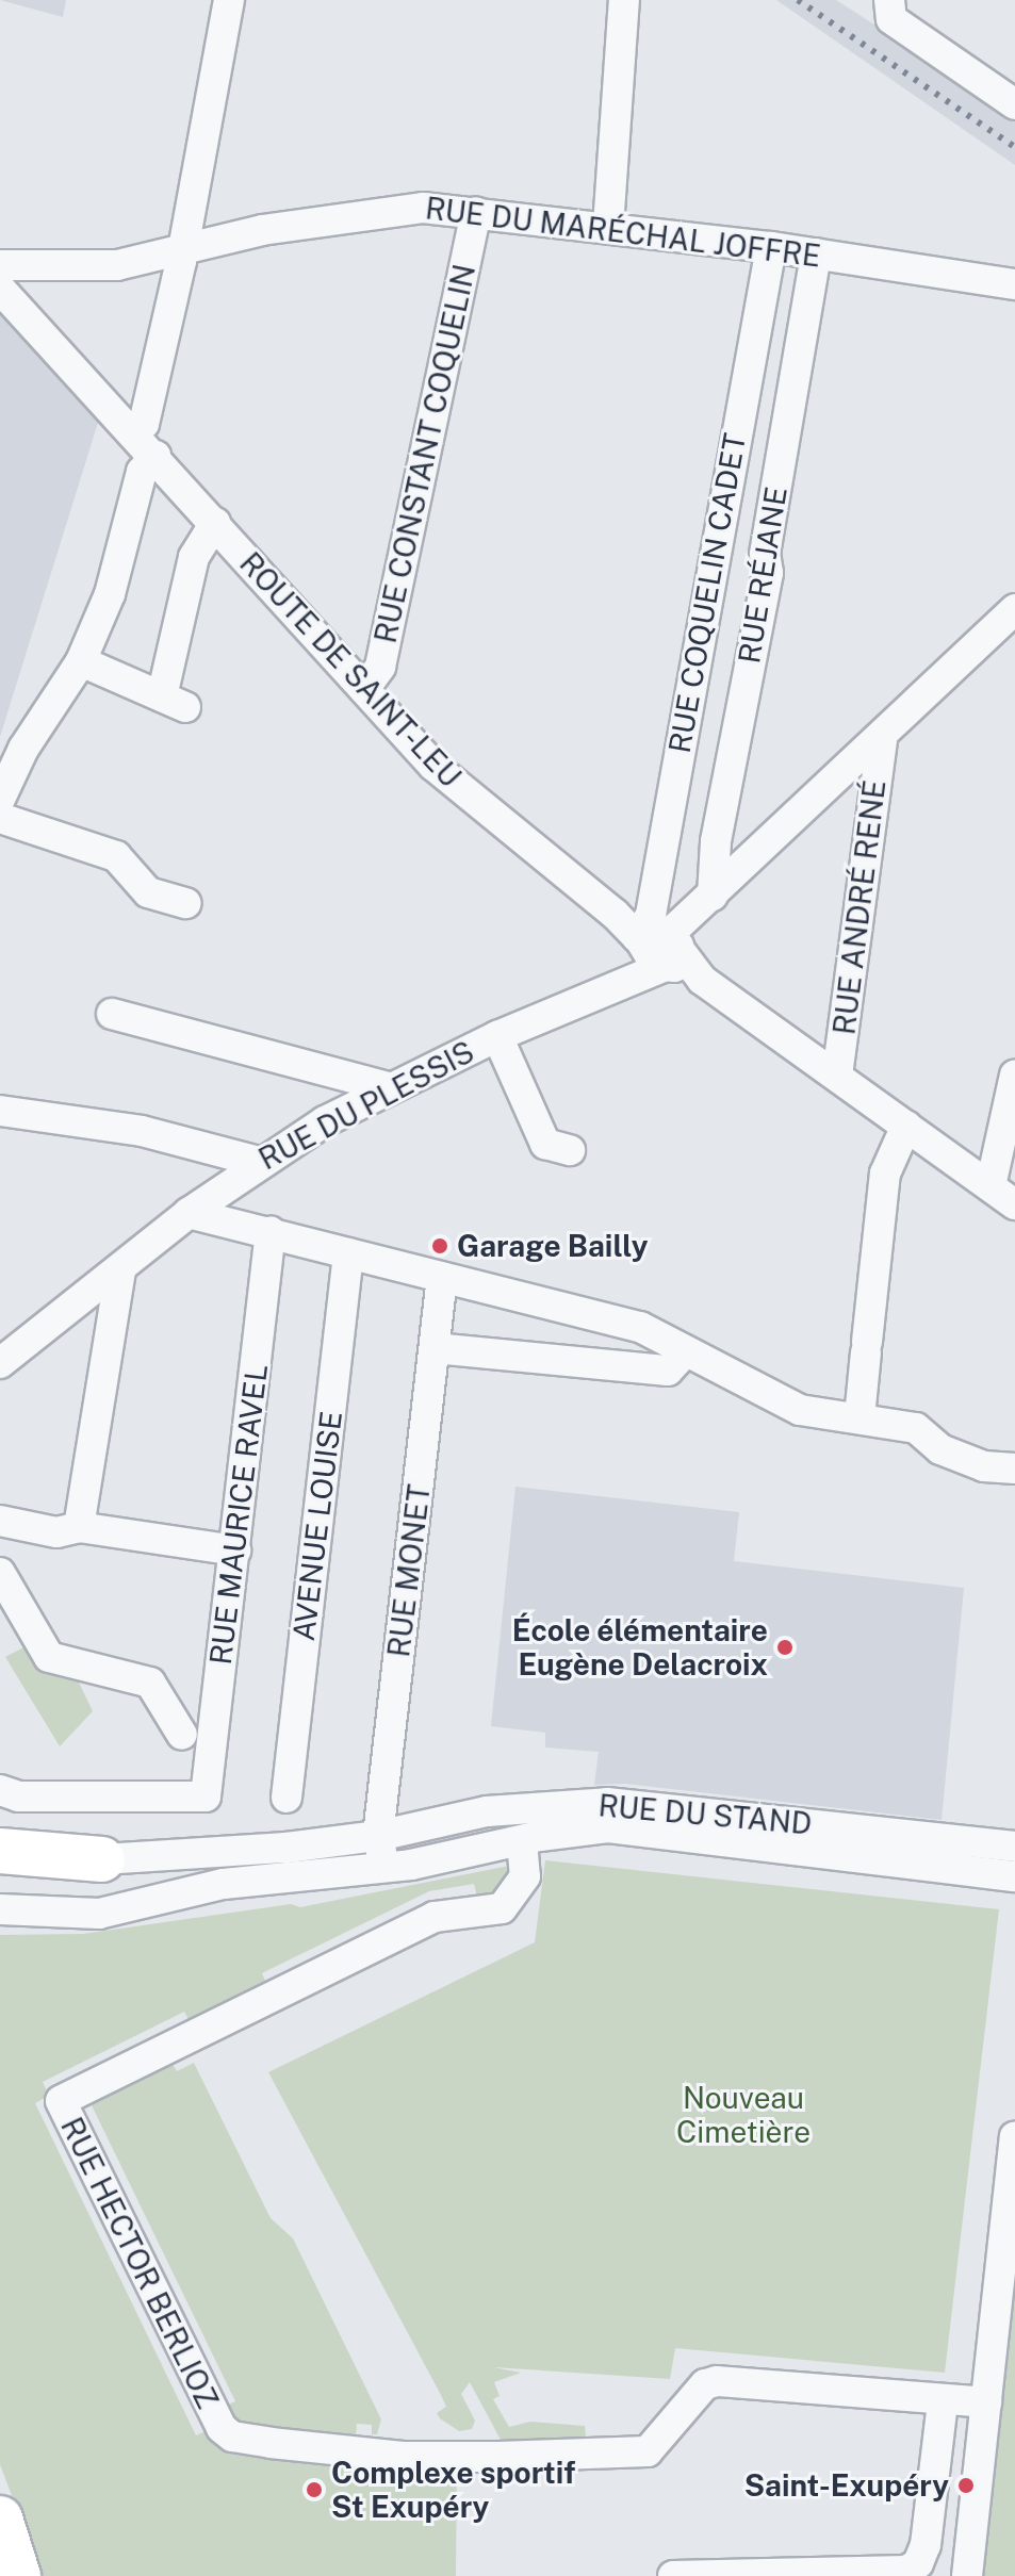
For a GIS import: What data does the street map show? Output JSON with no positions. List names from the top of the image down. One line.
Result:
{"streets":{"street":["RUE DU MARÉCHAL JOFFRE","RUE CONSTANT COQUELIN","RUE RÉJANE","RUE COQUELIN CADET","ROUTE DE SAINT-LEU","RUE ANDRÉ RENÉ","RUE DU PLESSIS","RUE MAURICE RAVEL","AVENUE LOUISE","RUE MONET","RUE DU STAND","RUE HECTOR BERLIOZ"]},"crossings":[["RUE DU MARÉCHAL JOFFRE","RUE CONSTANT COQUELIN"],["RUE DU MARÉCHAL JOFFRE","RUE RÉJANE"],["RUE DU MARÉCHAL JOFFRE","RUE COQUELIN CADET"],["RUE CONSTANT COQUELIN","ROUTE DE SAINT-LEU"],["RUE RÉJANE","RUE DU PLESSIS"],["RUE COQUELIN CADET","ROUTE DE SAINT-LEU"],["RUE COQUELIN CADET","RUE DU PLESSIS"],["ROUTE DE SAINT-LEU","RUE ANDRÉ RENÉ"],["ROUTE DE SAINT-LEU","RUE DU PLESSIS"],["RUE ANDRÉ RENÉ","RUE DU PLESSIS"],["RUE MONET","RUE DU STAND"],["RUE DU STAND","RUE HECTOR BERLIOZ"]],"parks":["Nouveau Cimetière"],"places":["Garage Bailly","École élémentaire Eugène Delacroix","Saint-Exupéry","Complexe sportif St Exupéry"]}
